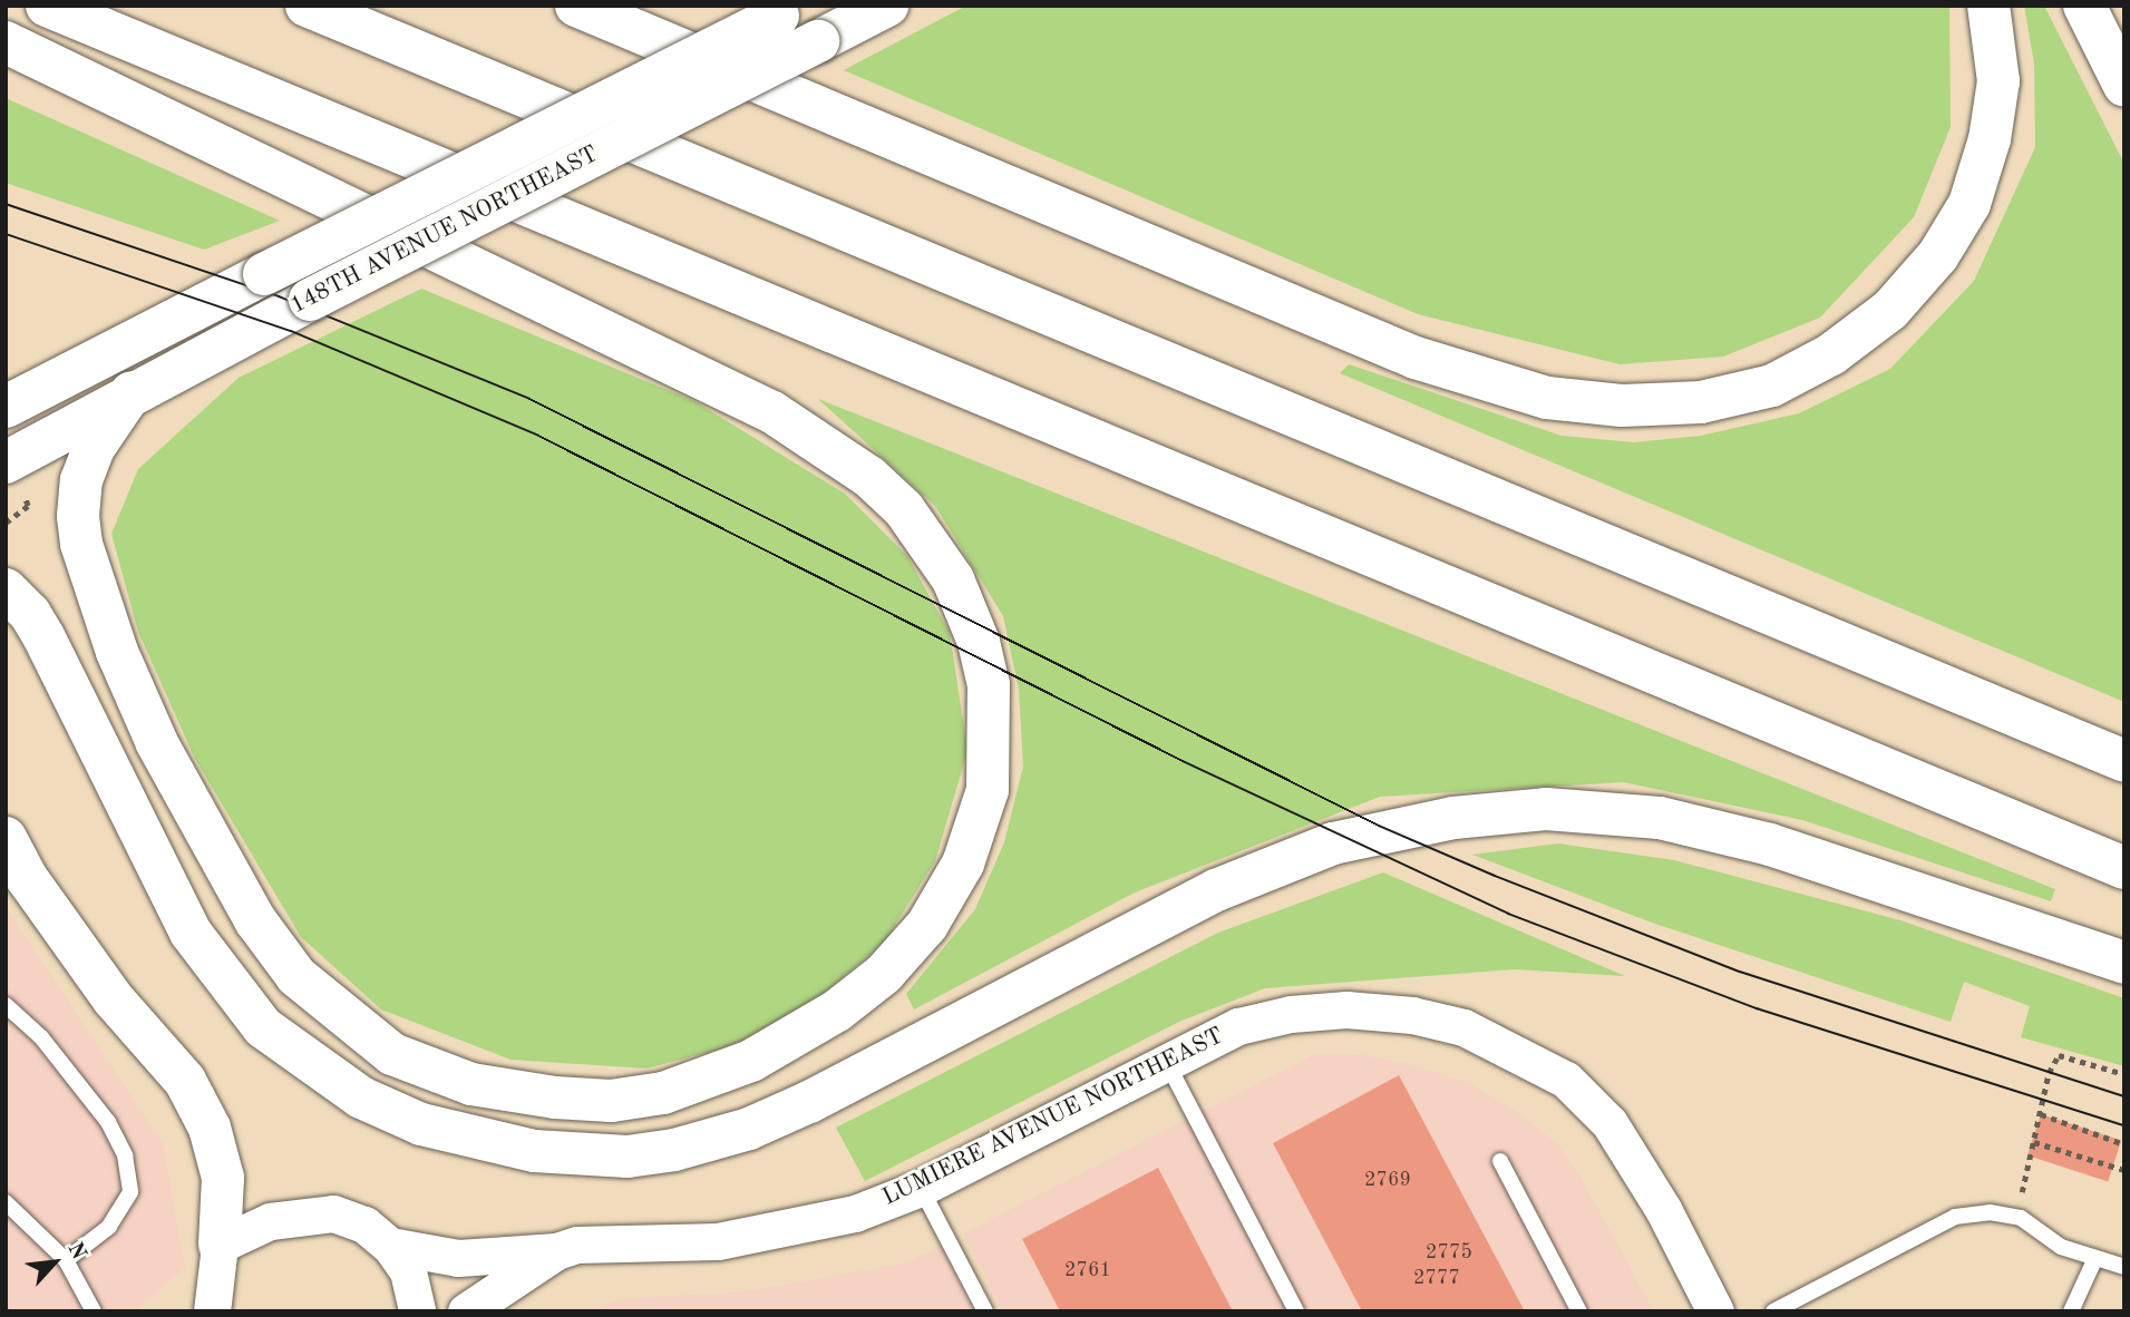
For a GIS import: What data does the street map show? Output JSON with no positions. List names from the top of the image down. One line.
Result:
{"streets":{"main road":["148TH AVENUE NORTHEAST"],"street":["LUMIERE AVENUE NORTHEAST"]},"house_numbers":["2769","2775","2761","2777"],"north":"top right"}
